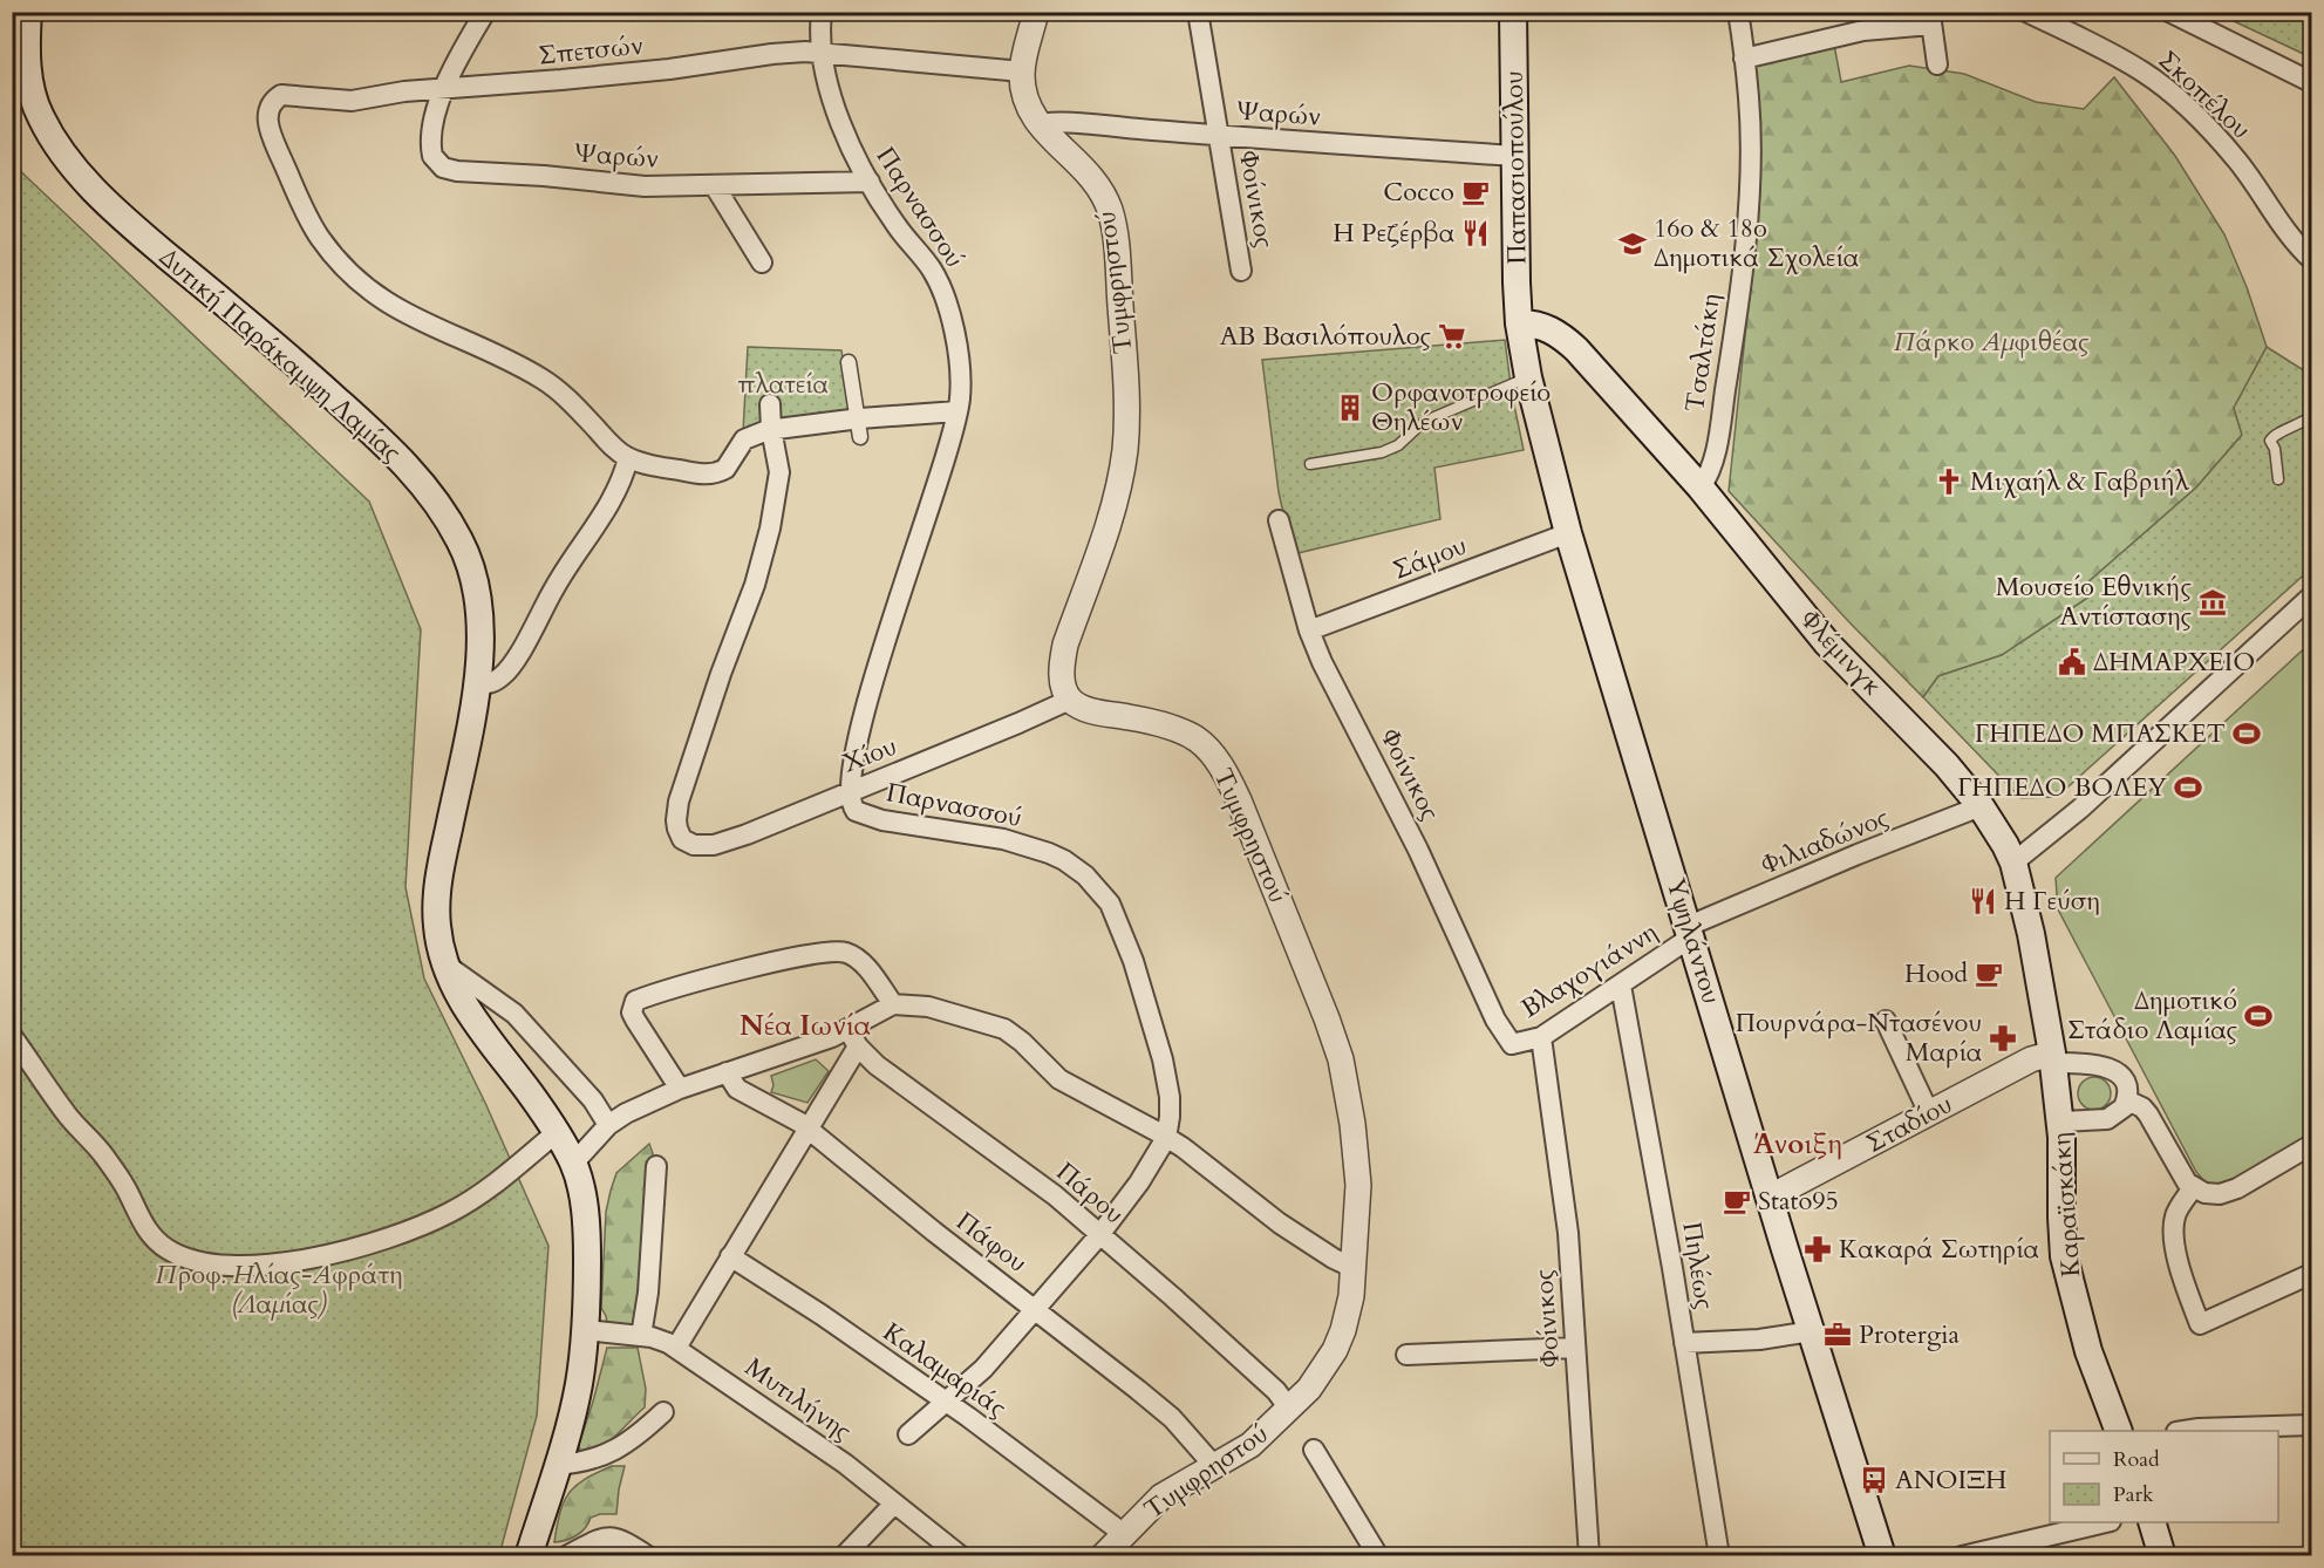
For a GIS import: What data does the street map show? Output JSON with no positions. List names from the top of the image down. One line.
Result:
{"streets":{"main road":["Παπασιοπούλου","Δυτική Παράκαμψη Λαμίας","Φλέμινγκ","Υψηλάντου","Καραϊσκάκη"],"street":["Σπετσών","Σκοπέλου","Ψαρών","Φοίνικος","Παρνασσού","Τυμφρηστού","Τσαλτάκη","Σάμου","Χίου","Φιλιαδώνος","Βλαχογιάννη","Σταδίου","Πάρου","Πάφου","Πηλέως","Καλαμαριάς","Μυτιλήνης"]},"crossings":[["Σπετσών","Ψαρών"],["Σπετσών","Παρνασσού"],["Σπετσών","Τυμφρηστού"],["Ψαρών","Παπασιοπούλου"],["Ψαρών","Φοίνικος"],["Ψαρών","Παρνασσού"],["Ψαρών","Τυμφρηστού"],["Παπασιοπούλου","Φλέμινγκ"],["Παπασιοπούλου","Υψηλάντου"],["Φοίνικος","Σάμου"],["Φοίνικος","Βλαχογιάννη"],["Παρνασσού","Χίου"],["Παρνασσού","Πάρου"],["Παρνασσού","Πάφου"],["Παρνασσού","Καλαμαριάς"],["Τυμφρηστού","Χίου"],["Τυμφρηστού","Πάρου"],["Τυμφρηστού","Πάφου"],["Τυμφρηστού","Καλαμαριάς"],["Τσαλτάκη","Φλέμινγκ"],["Δυτική Παράκαμψη Λαμίας","Μυτιλήνης"],["Σάμου","Υψηλάντου"],["Φλέμινγκ","Φιλιαδώνος"],["Φλέμινγκ","Υψηλάντου"],["Φλέμινγκ","Σταδίου"],["Φλέμινγκ","Καραϊσκάκη"],["Φιλιαδώνος","Υψηλάντου"],["Φιλιαδώνος","Βλαχογιάννη"],["Υψηλάντου","Βλαχογιάννη"],["Υψηλάντου","Σταδίου"],["Βλαχογιάννη","Πηλέως"],["Σταδίου","Καραϊσκάκη"]],"districts":["Νέα Ιωνία","Άνοιξη"],"parks":["Πάρκο Αμφιθέας","πλατεία","Προφ. Ηλίας-Αφράτη (Λαμίας)"],"places":{"cafe":["Cocco","Hood","Stato95"],"restaurant":["Η Ρεζέρβα","Η Γεύση"],"school or university":["16ο & 18ο Δημοτικά Σχολεία"],"supermarket":["ΑΒ Βασιλόπουλος"],"building":["Ορφανοτροφείο Θηλέων"],"church":["Μιχαήλ & Γαβριήλ"],"museum":["Μουσείο Εθνικής Αντίστασης"],"public building":["ΔΗΜΑΡΧΕΙΟ"],"sports":["ΓΗΠΕΔΟ ΜΠΑΣΚΕΤ","ΓΗΠΕΔΟ ΒΟΛΕΥ","Δημοτικό Στάδιο Λαμίας"],"pharmacy":["Πουρνάρα-Ντασένου Μαρία","Κακαρά Σωτηρία"],"office":["Protergia"],"bus stop":["ΑΝΟΙΞΗ"]},"legend":["Road","Park"]}
